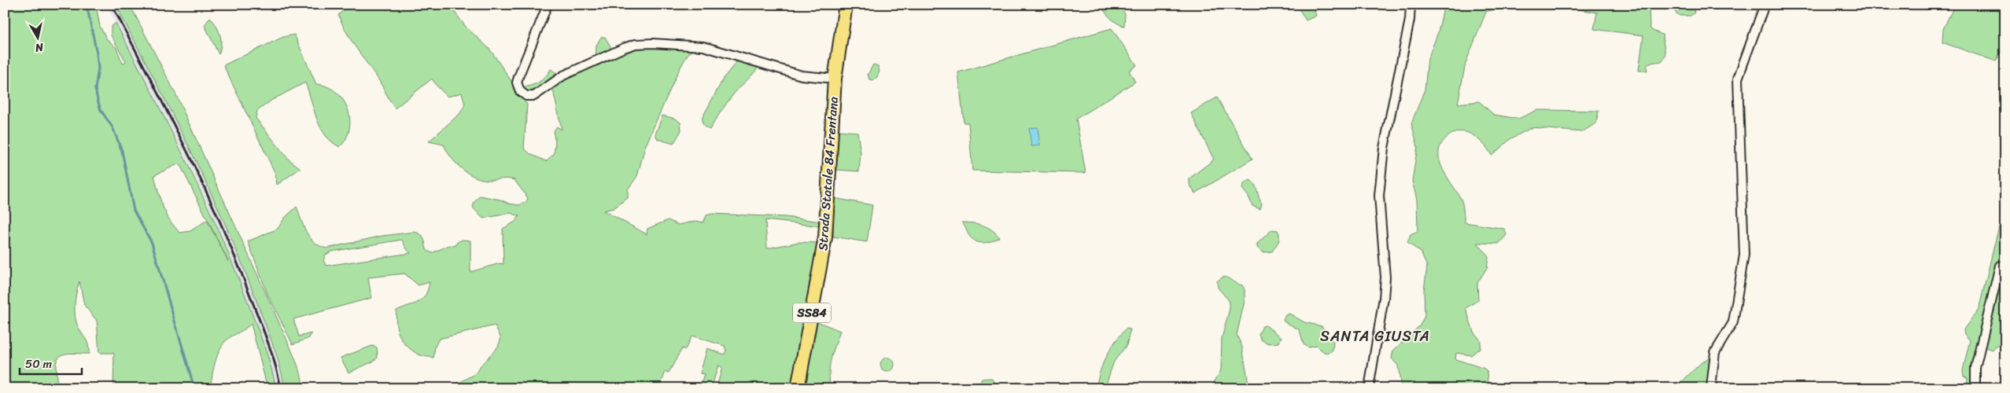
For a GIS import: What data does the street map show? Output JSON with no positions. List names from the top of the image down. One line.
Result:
{"streets":{"main road":["Strada Statale 84 Frentana","SS84"]},"districts":["SANTA GIUSTA"],"scale_bar":"50 m","north":"bottom"}
